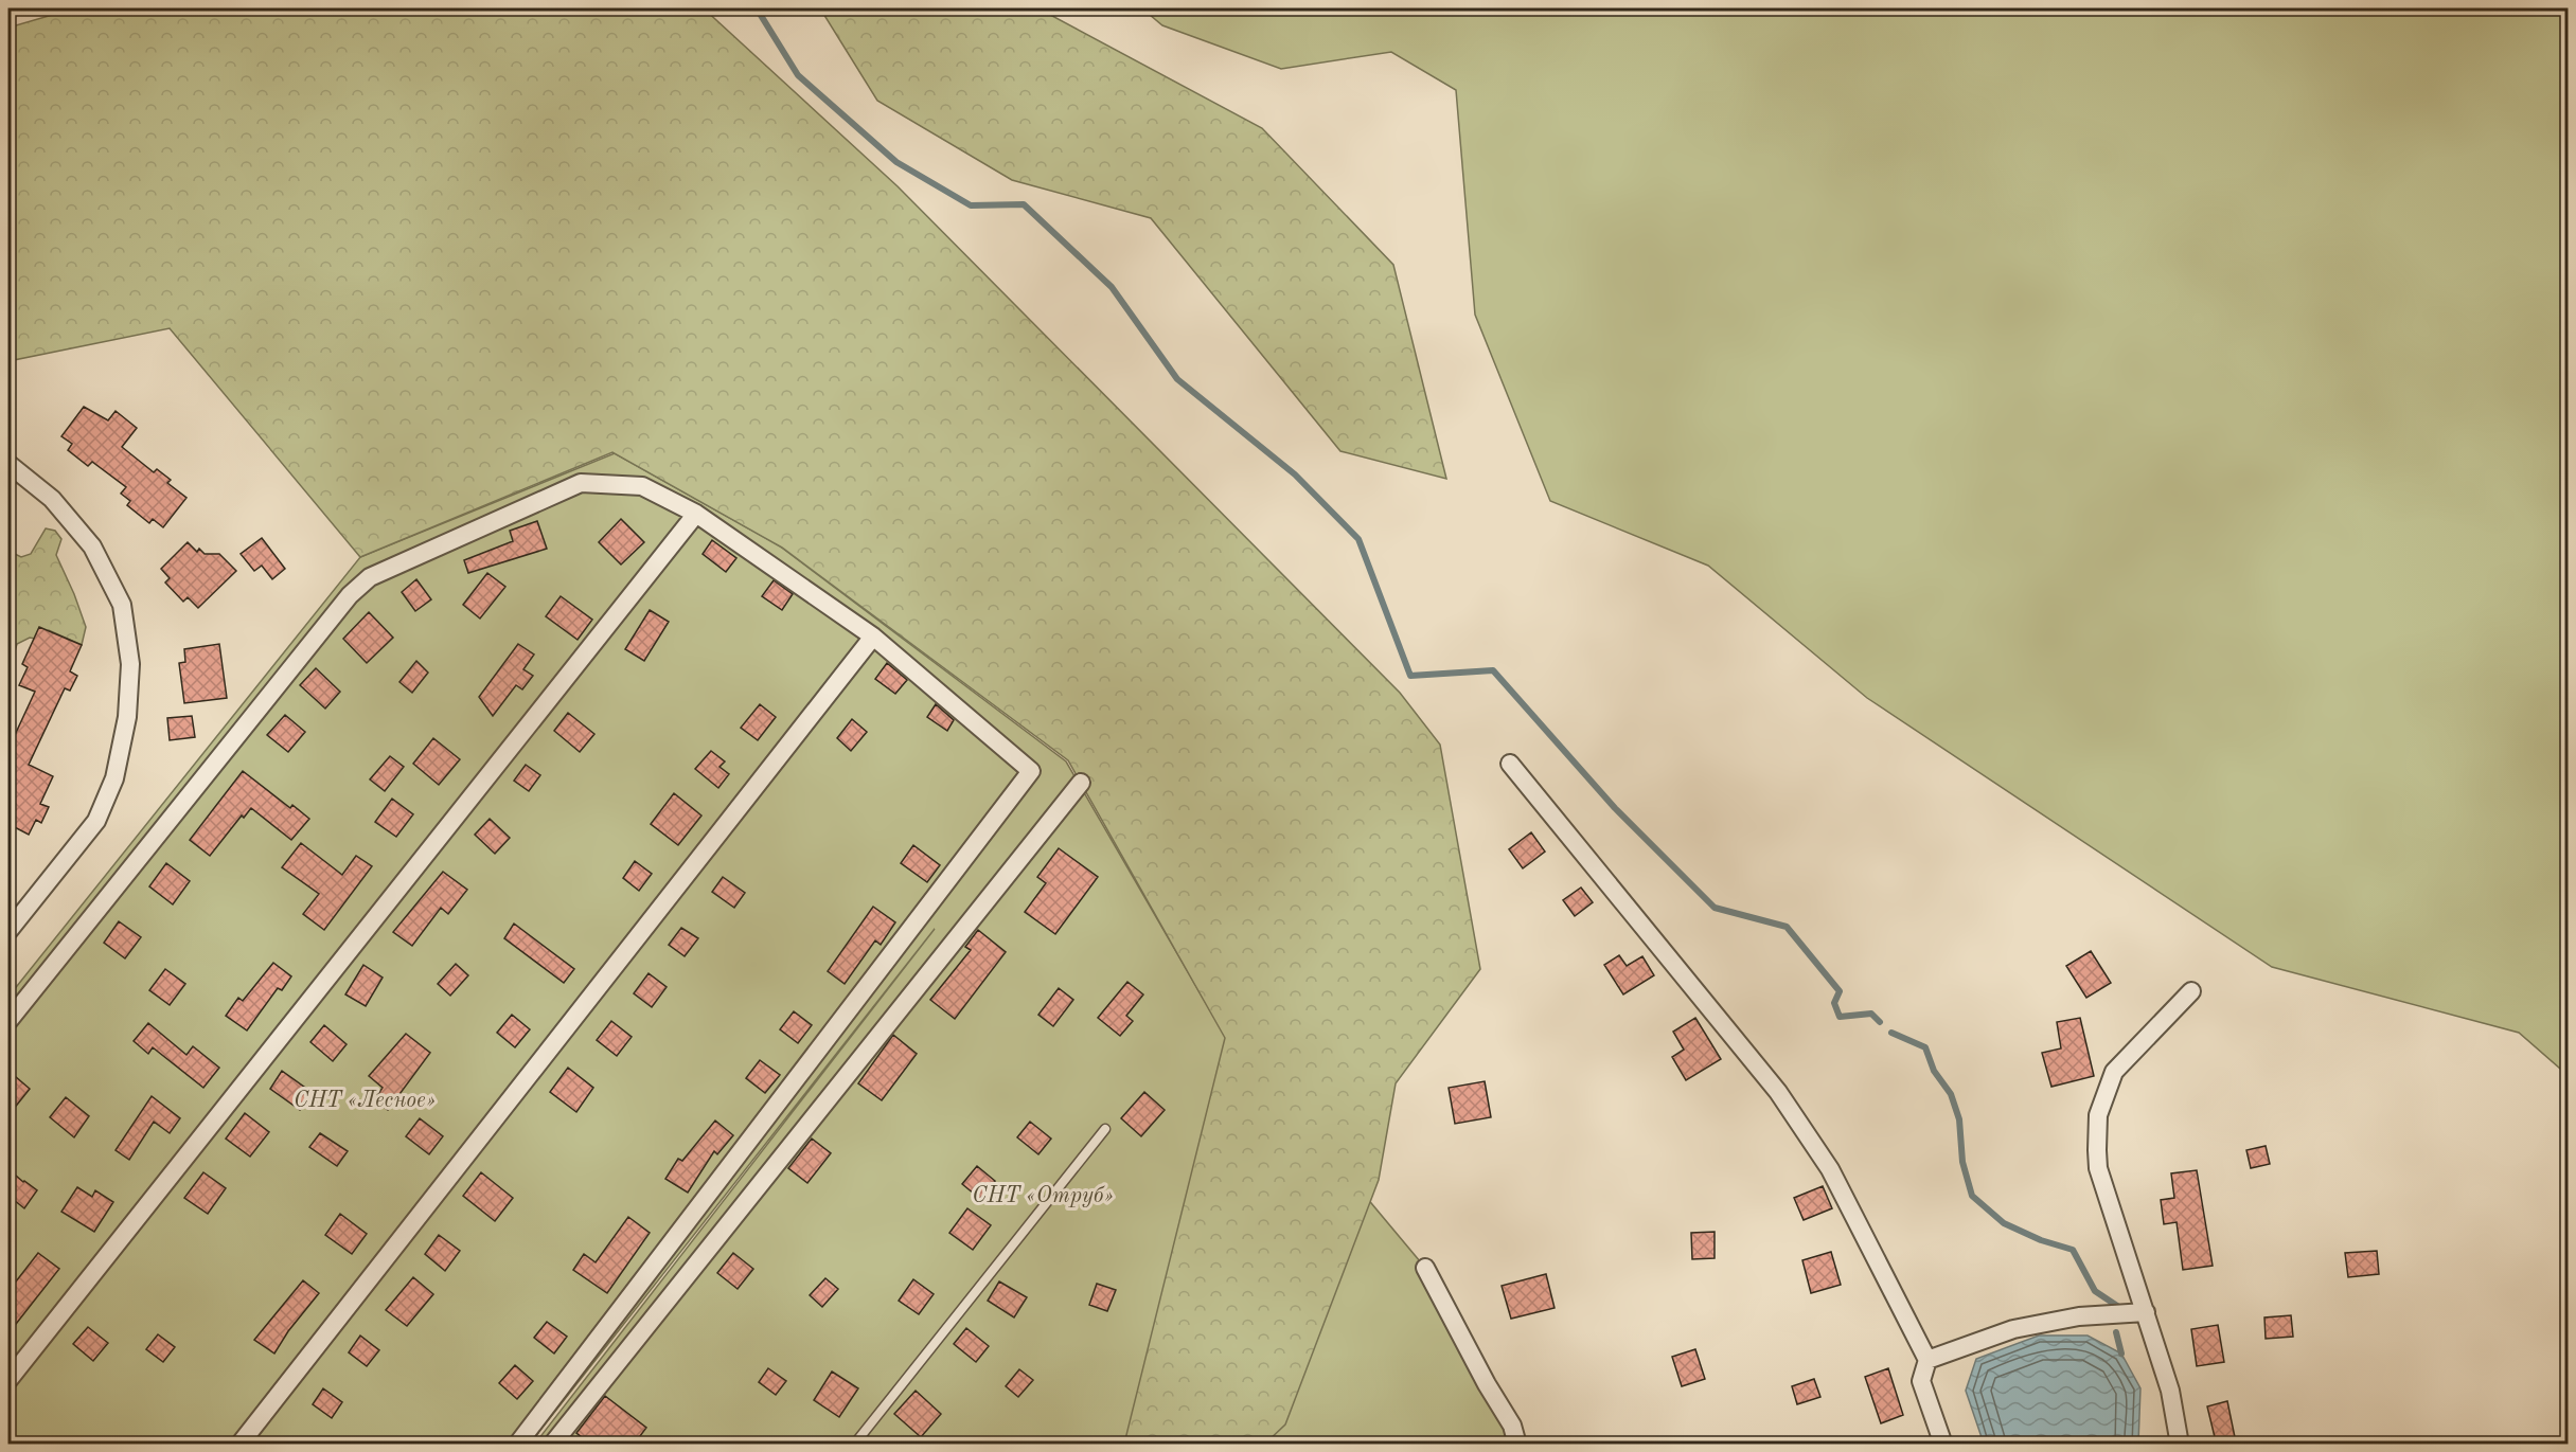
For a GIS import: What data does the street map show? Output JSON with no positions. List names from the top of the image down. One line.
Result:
{"parks":["СНТ «Лесное»","СНТ «Отруб»"]}
